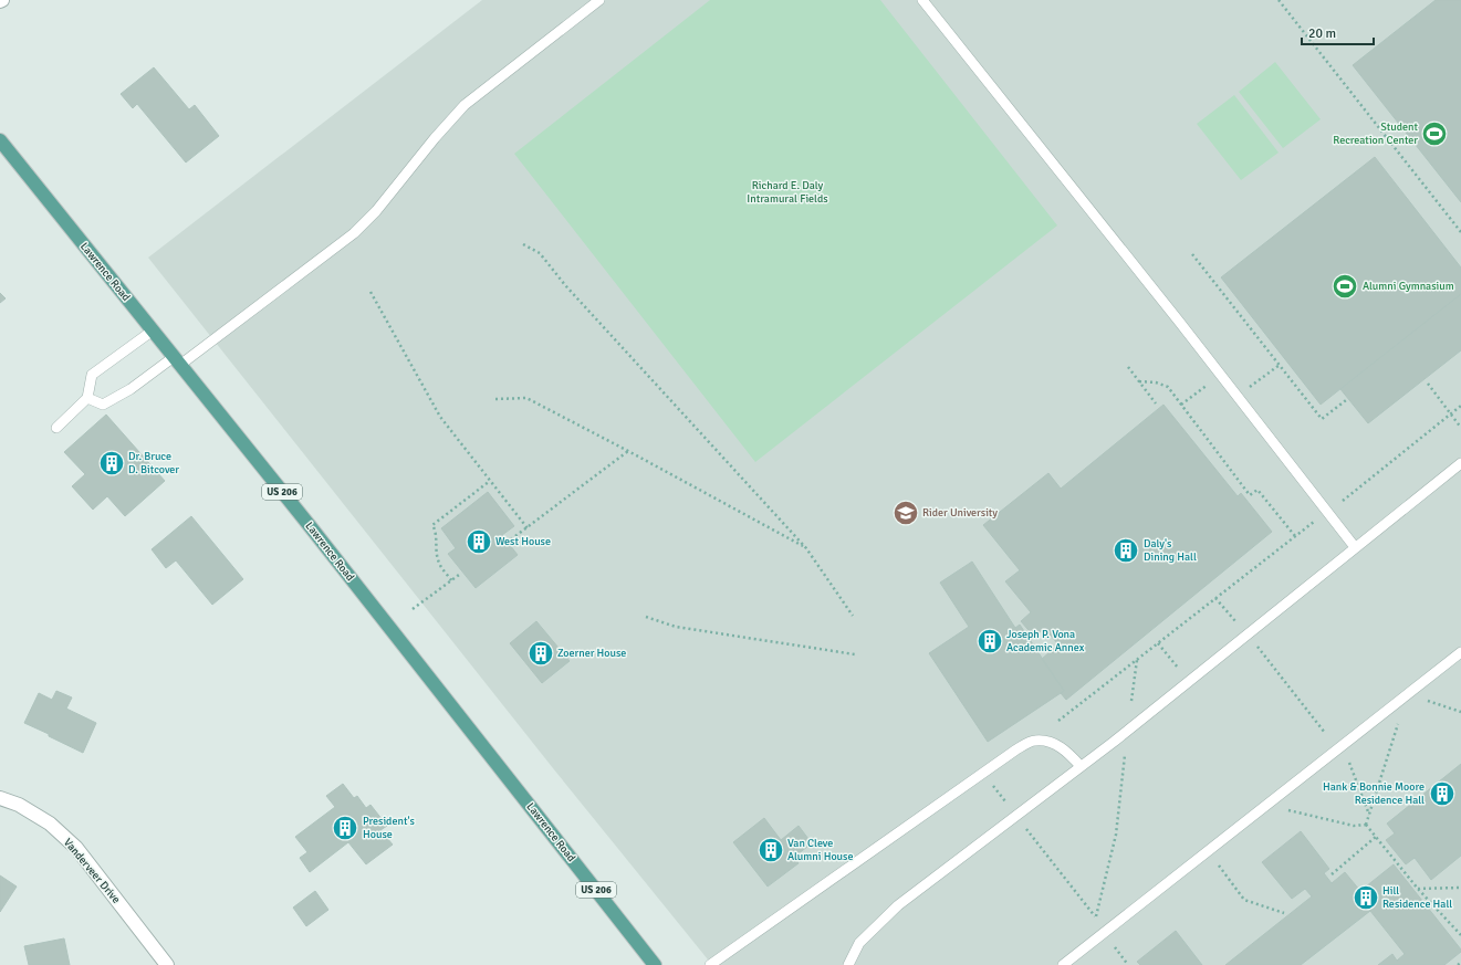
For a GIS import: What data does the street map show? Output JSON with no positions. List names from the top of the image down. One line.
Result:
{"streets":{"main road":["Lawrence Road","US 206"],"street":["Vanderveer Drive"]},"parks":["Richard E. Daly Intramural Fields"],"places":{"sports":["Student Recreation Center","Alumni Gymnasium"],"building":["Dr. Bruce D. Bitcover","West House","Daly's Dining Hall","Joseph P. Vona Academic Annex","Zoerner House","Hank & Bonnie Moore Residence Hall","President's House","Van Cleve Alumni House","Hill Residence Hall"],"school or university":["Rider University"]},"scale_bar":"20 m"}
